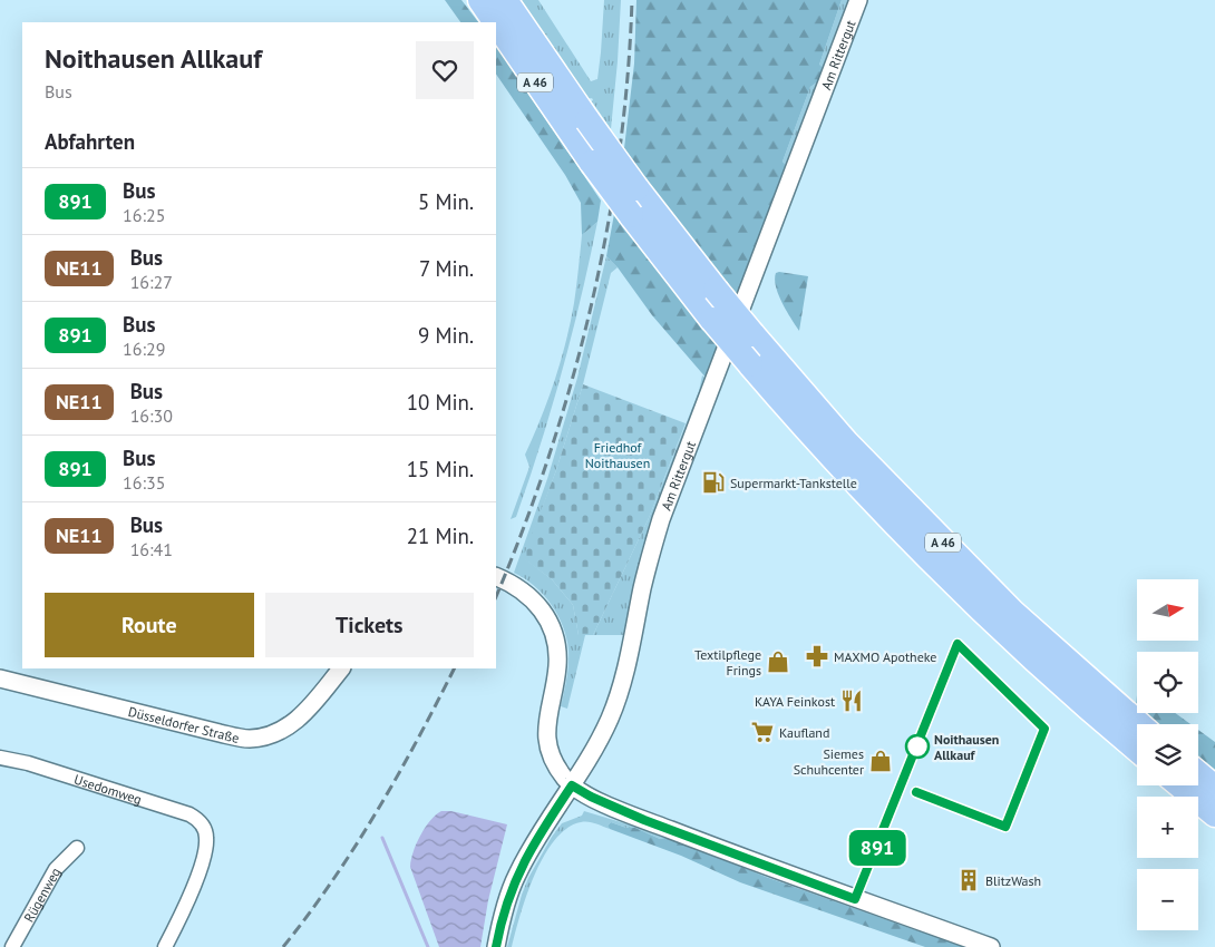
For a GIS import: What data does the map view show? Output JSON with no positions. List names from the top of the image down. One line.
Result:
{"streets":{"highway":["A 46"],"street":["Am Rittergut","Düsseldorfer Straße","Usedomweg","Rügenweg"]},"parks":["Friedhof Noithausen"],"places":{"fuel station":["Supermarkt-Tankstelle"],"pharmacy":["MAXMO Apotheke"],"shop":["Textilpflege Frings","Siemes Schuhcenter"],"restaurant":["KAYA Feinkost"],"supermarket":["Kaufland"],"other":["Noithausen Allkauf"],"building":["BlitzWash"]},"lines":["bus line 891"],"north":"right","page":{"on_map":"891","heading":[["Noithausen Allkauf","Bus"],"Abfahrten"],"list":[{"mark":"891","name":"Bus","note":"16:25","value":"5 Min."},{"mark":"NE11","name":"Bus","note":"16:27","value":"7 Min."},{"mark":"891","name":"Bus","note":"16:29","value":"9 Min."},{"mark":"NE11","name":"Bus","note":"16:30","value":"10 Min."},{"mark":"891","name":"Bus","note":"16:35","value":"15 Min."},{"mark":"NE11","name":"Bus","note":"16:41","value":"21 Min."}],"map_buttons":["+","−"],"buttons":["Route","Tickets"]}}
